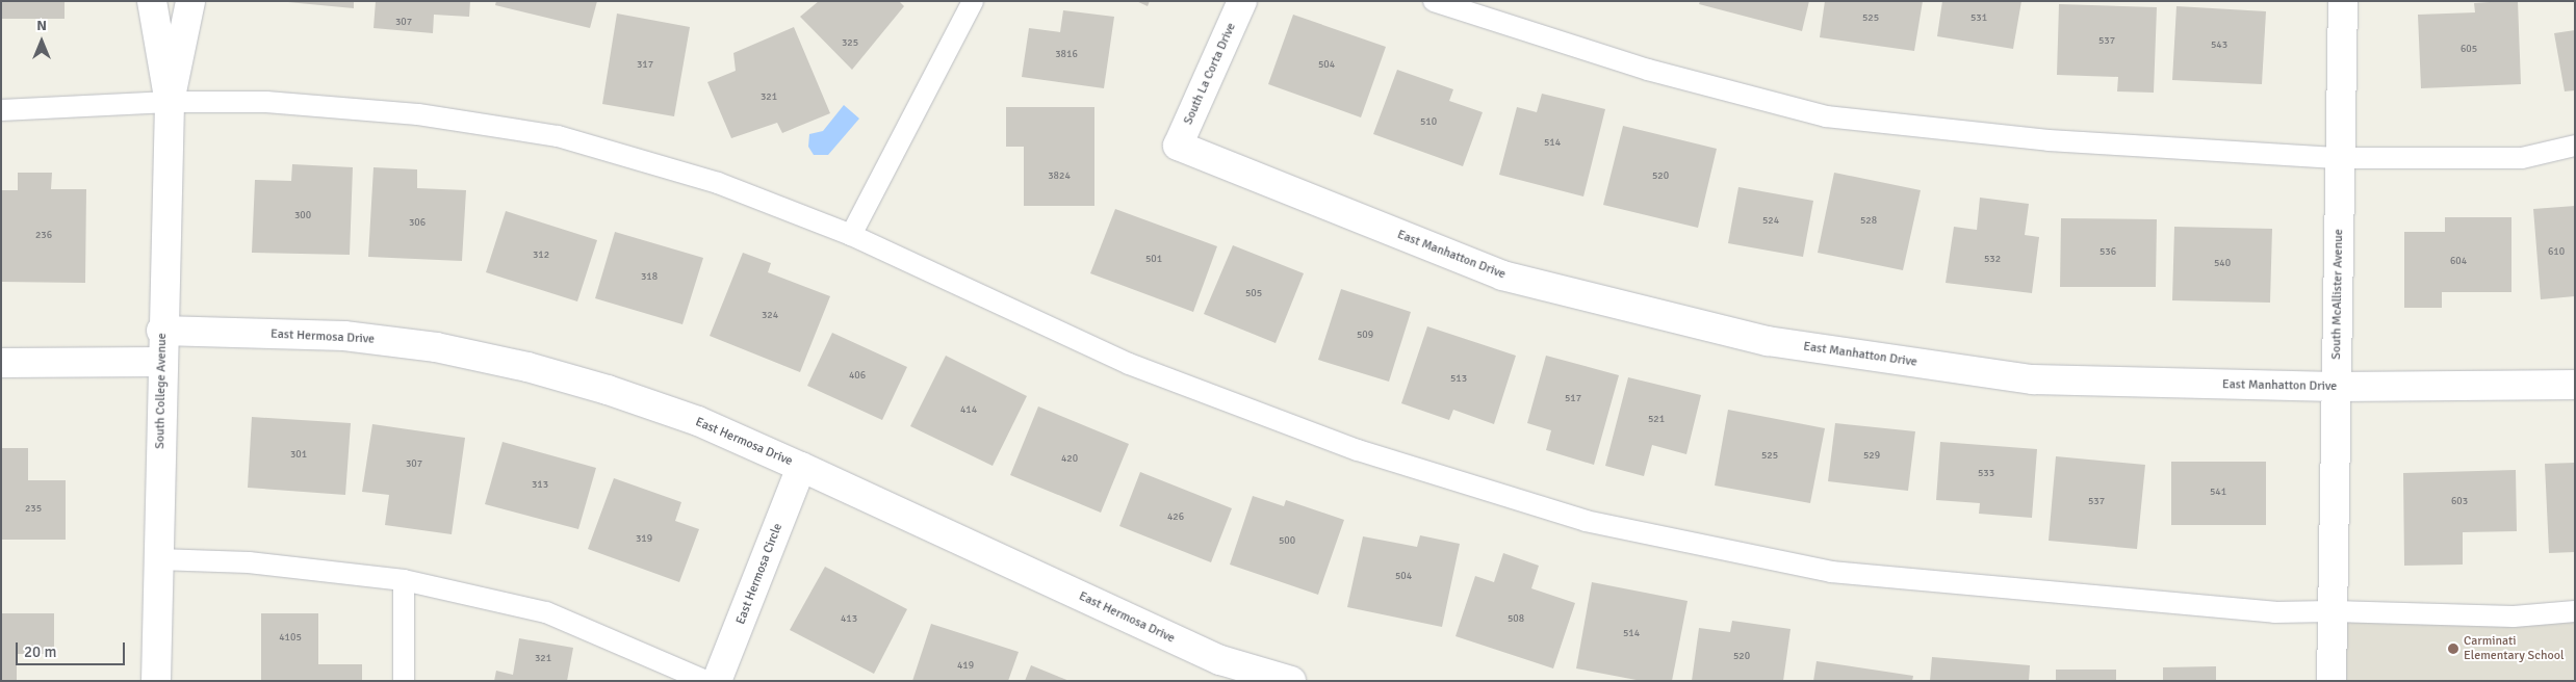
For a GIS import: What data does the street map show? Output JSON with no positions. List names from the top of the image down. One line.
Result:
{"streets":{"street":["South La Corta Drive","East Manhatton Drive","South McAllister Avenue","East Hermosa Drive","South College Avenue","East Hermosa Circle"]},"crossings":[["South La Corta Drive","East Manhatton Drive"],["East Manhatton Drive","South McAllister Avenue"],["East Hermosa Drive","South College Avenue"],["East Hermosa Drive","East Hermosa Circle"]],"places":["Carminati Elementary School"],"house_numbers":["525","531","307","537","325","543","605","3816","317","504","321","510","514","3824","520","300","524","528","306","236","536","610","312","501","532","604","540","318","505","324","509","406","513","517","414","521","301","525","529","420","307","533","313","541","537","603","235","426","319","500","504","413","508","514","4105","520","321","419"],"scale_bar":"20 m","north":"top"}
